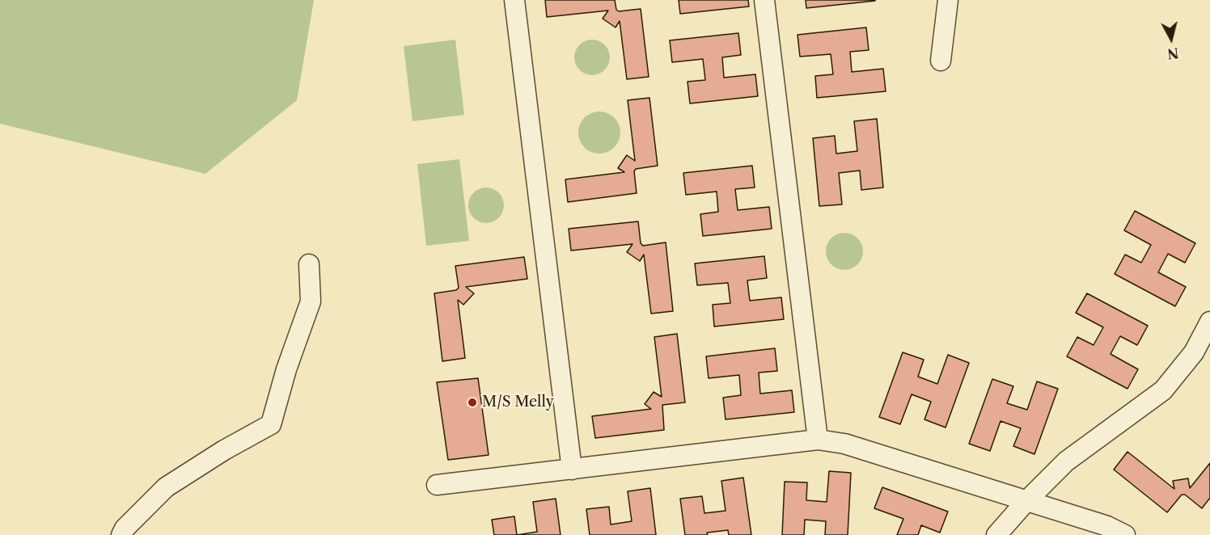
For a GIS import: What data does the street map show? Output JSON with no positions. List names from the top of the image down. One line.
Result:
{"places":["M/S Melly"],"north":"bottom"}
